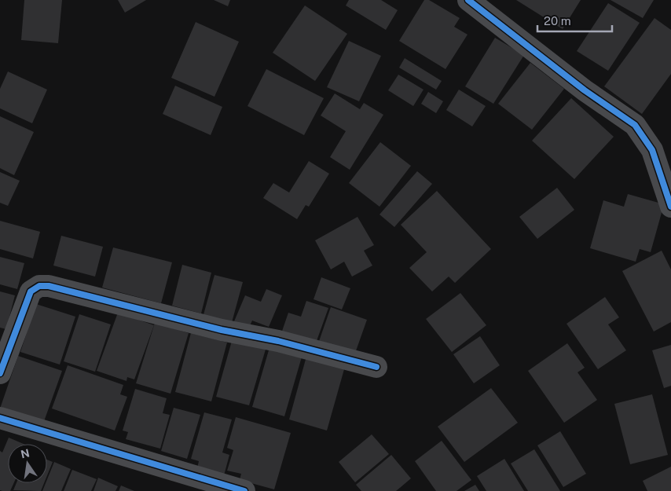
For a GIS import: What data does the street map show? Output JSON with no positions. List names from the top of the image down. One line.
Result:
{"scale_bar":"20 m","north":"top"}
